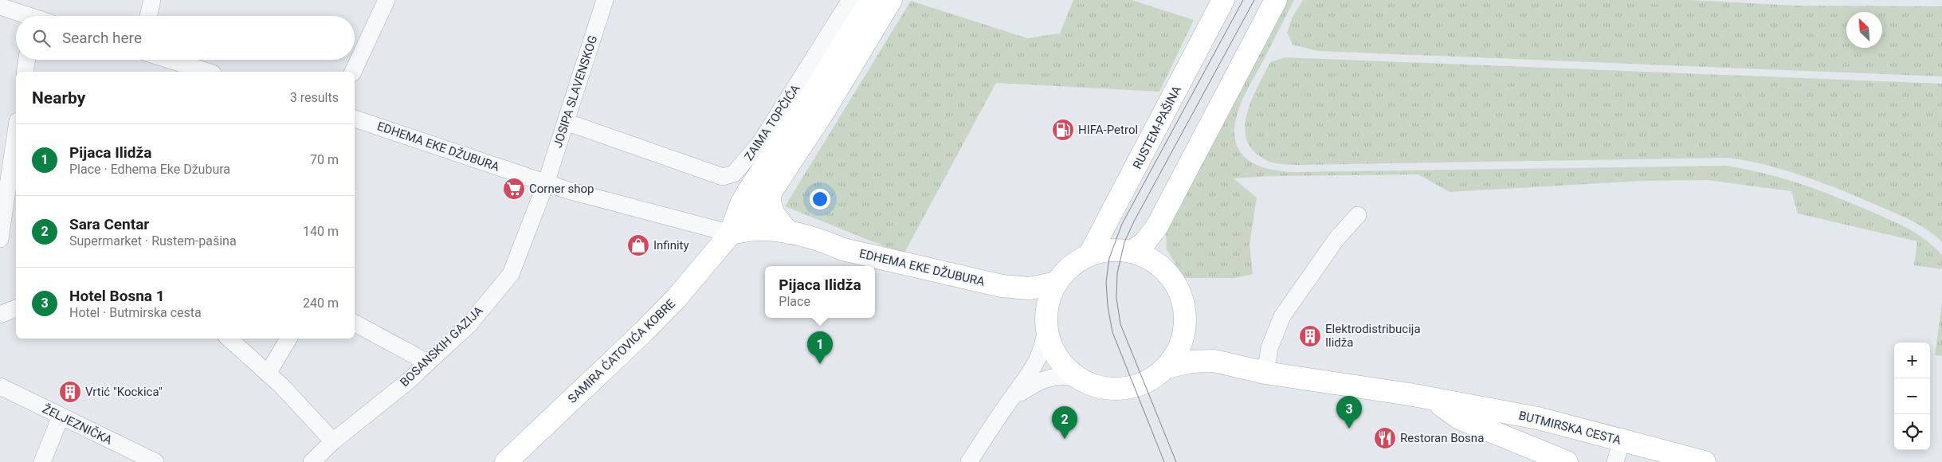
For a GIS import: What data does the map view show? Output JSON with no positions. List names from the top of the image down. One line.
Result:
{"streets":{"main road":["RUSTEM-PAŠINA","EDHEMA EKE DŽUBURA","SAMIRA ĆATOVIĆA KOBRE","BUTMIRSKA CESTA"],"street":["JOSIPA SLAVENSKOG","ZAIMA TOPČIĆA","BOSANSKIH GAZIJA","ŽELJEZNIČKA"]},"crossings":[["JOSIPA SLAVENSKOG","ZAIMA TOPČIĆA"],["JOSIPA SLAVENSKOG","EDHEMA EKE DŽUBURA"],["JOSIPA SLAVENSKOG","BOSANSKIH GAZIJA"],["RUSTEM-PAŠINA","EDHEMA EKE DŽUBURA"],["RUSTEM-PAŠINA","BUTMIRSKA CESTA"],["EDHEMA EKE DŽUBURA","BOSANSKIH GAZIJA"],["EDHEMA EKE DŽUBURA","SAMIRA ĆATOVIĆA KOBRE"],["EDHEMA EKE DŽUBURA","BUTMIRSKA CESTA"]],"places":{"fuel station":["HIFA-Petrol"],"supermarket":["Corner shop"],"shop":["Infinity"],"building":["Elektrodistribucija Ilidža","Vrtić \"Kockica\""],"restaurant":["Restoran Bosna"]},"north":"top left","page":{"search":"Search here","heading":["Nearby","3 results"],"list":[{"mark":"1","name":"Pijaca Ilidža","note":"Place · Edhema Eke Džubura","value":"70 m"},{"mark":"2","name":"Sara Centar","note":"Supermarket · Rustem-pašina","value":"140 m"},{"mark":"3","name":"Hotel Bosna 1","note":"Hotel · Butmirska cesta","value":"240 m"}],"popup":["Pijaca Ilidža","Place"],"pins":["1","3","2"],"map_buttons":["+","−"]}}
